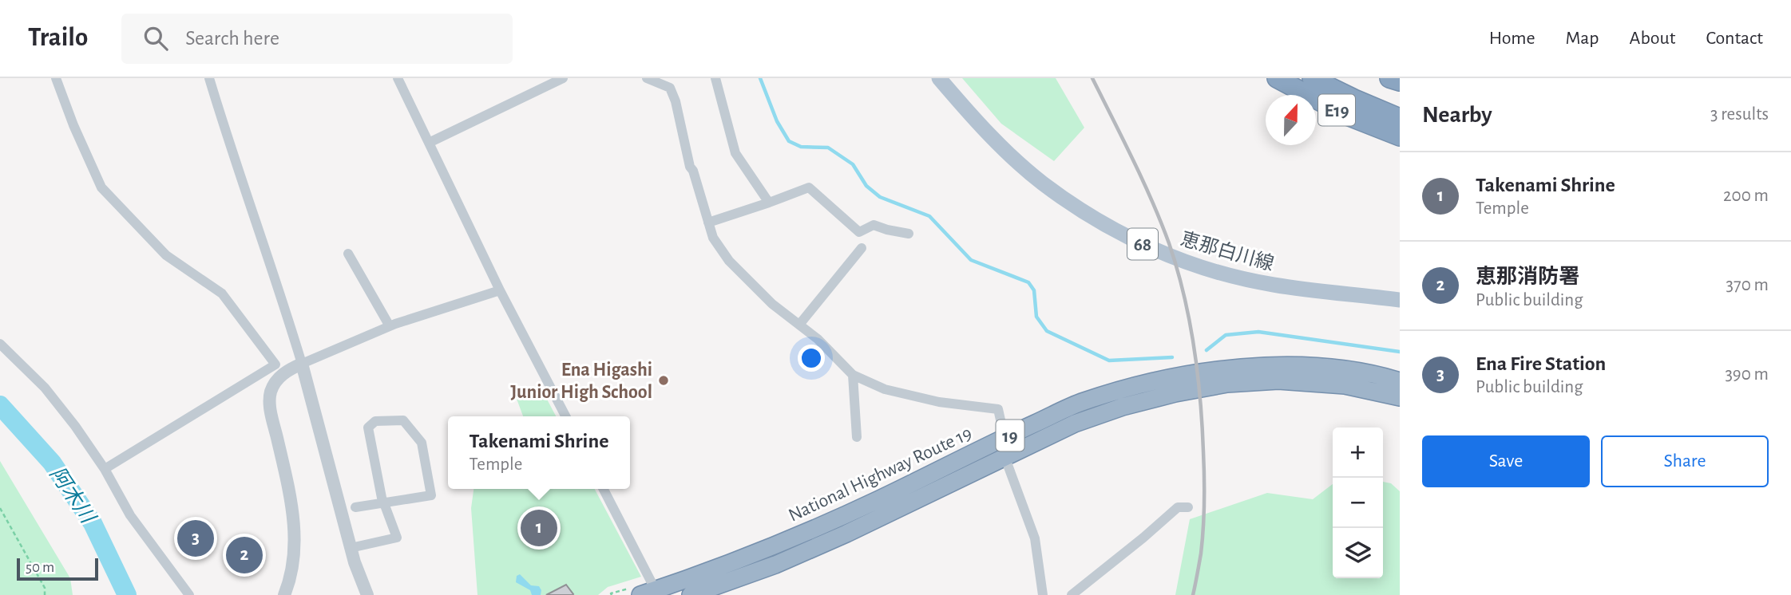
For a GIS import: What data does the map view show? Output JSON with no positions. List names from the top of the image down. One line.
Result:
{"streets":{"highway":["E19","19","National Highway Route 19"],"main road":["68","恵那白川線"]},"water":["阿木川"],"places":["Ena Higashi Junior High School"],"scale_bar":"50 m","north":"top","page":{"header":"Trailo","search":"Search here","nav":["Home","Map","About","Contact"],"heading":["Nearby","3 results"],"list":[{"mark":"1","name":"Takenami Shrine","note":"Temple","value":"200 m"},{"mark":"2","name":"恵那消防署","note":"Public building","value":"370 m"},{"mark":"3","name":"Ena Fire Station","note":"Public building","value":"390 m"}],"popup":["Takenami Shrine","Temple"],"buttons":["Save","Share"],"map_buttons":["+","−"],"pins":["1","3","2"],"scale":"50 m"}}
